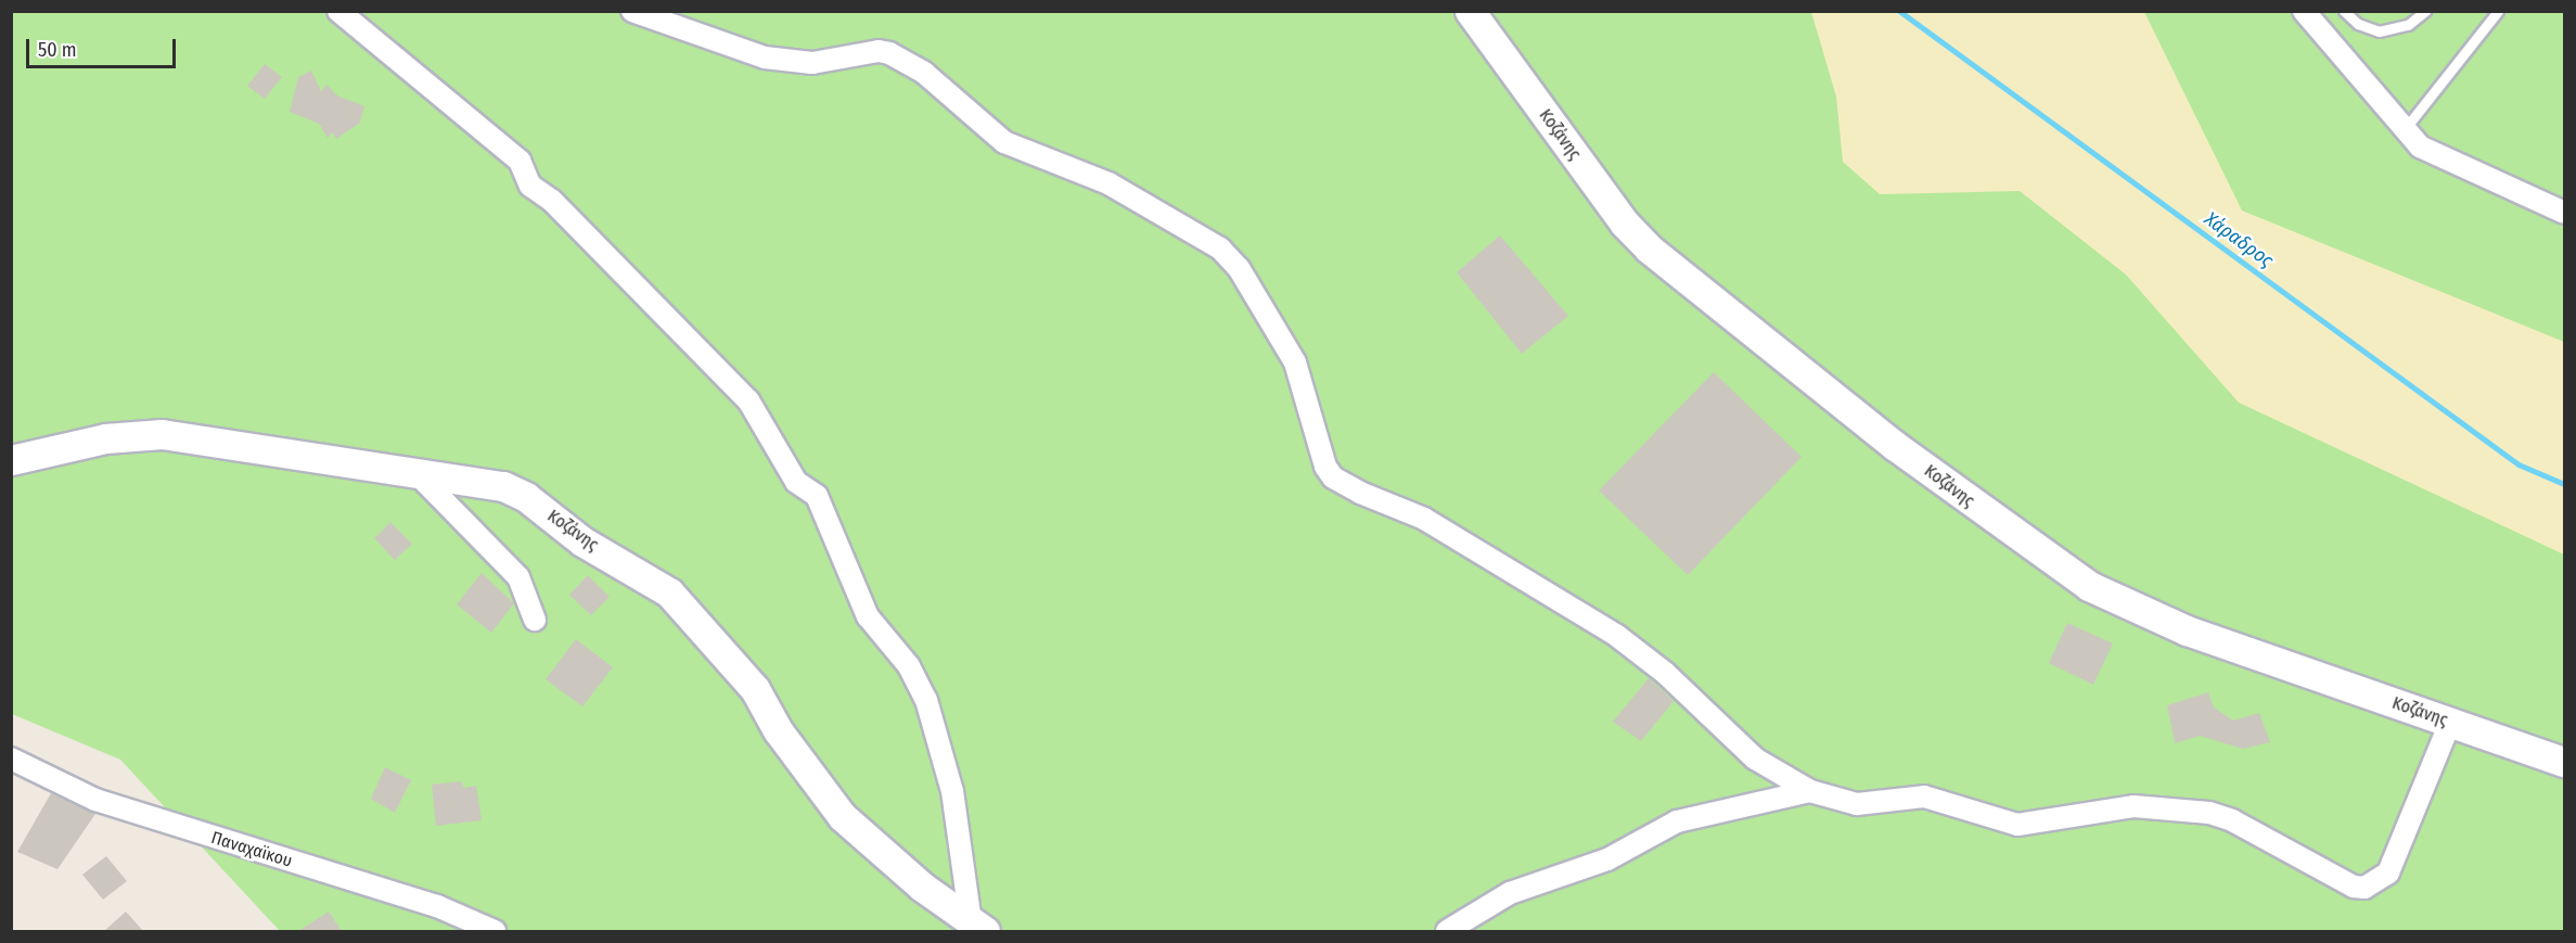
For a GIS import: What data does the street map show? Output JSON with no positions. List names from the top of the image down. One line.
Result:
{"streets":{"street":["Κοζάνης","Παναχαϊκου"]},"water":["Χάραδρος"],"scale_bar":"50 m"}
